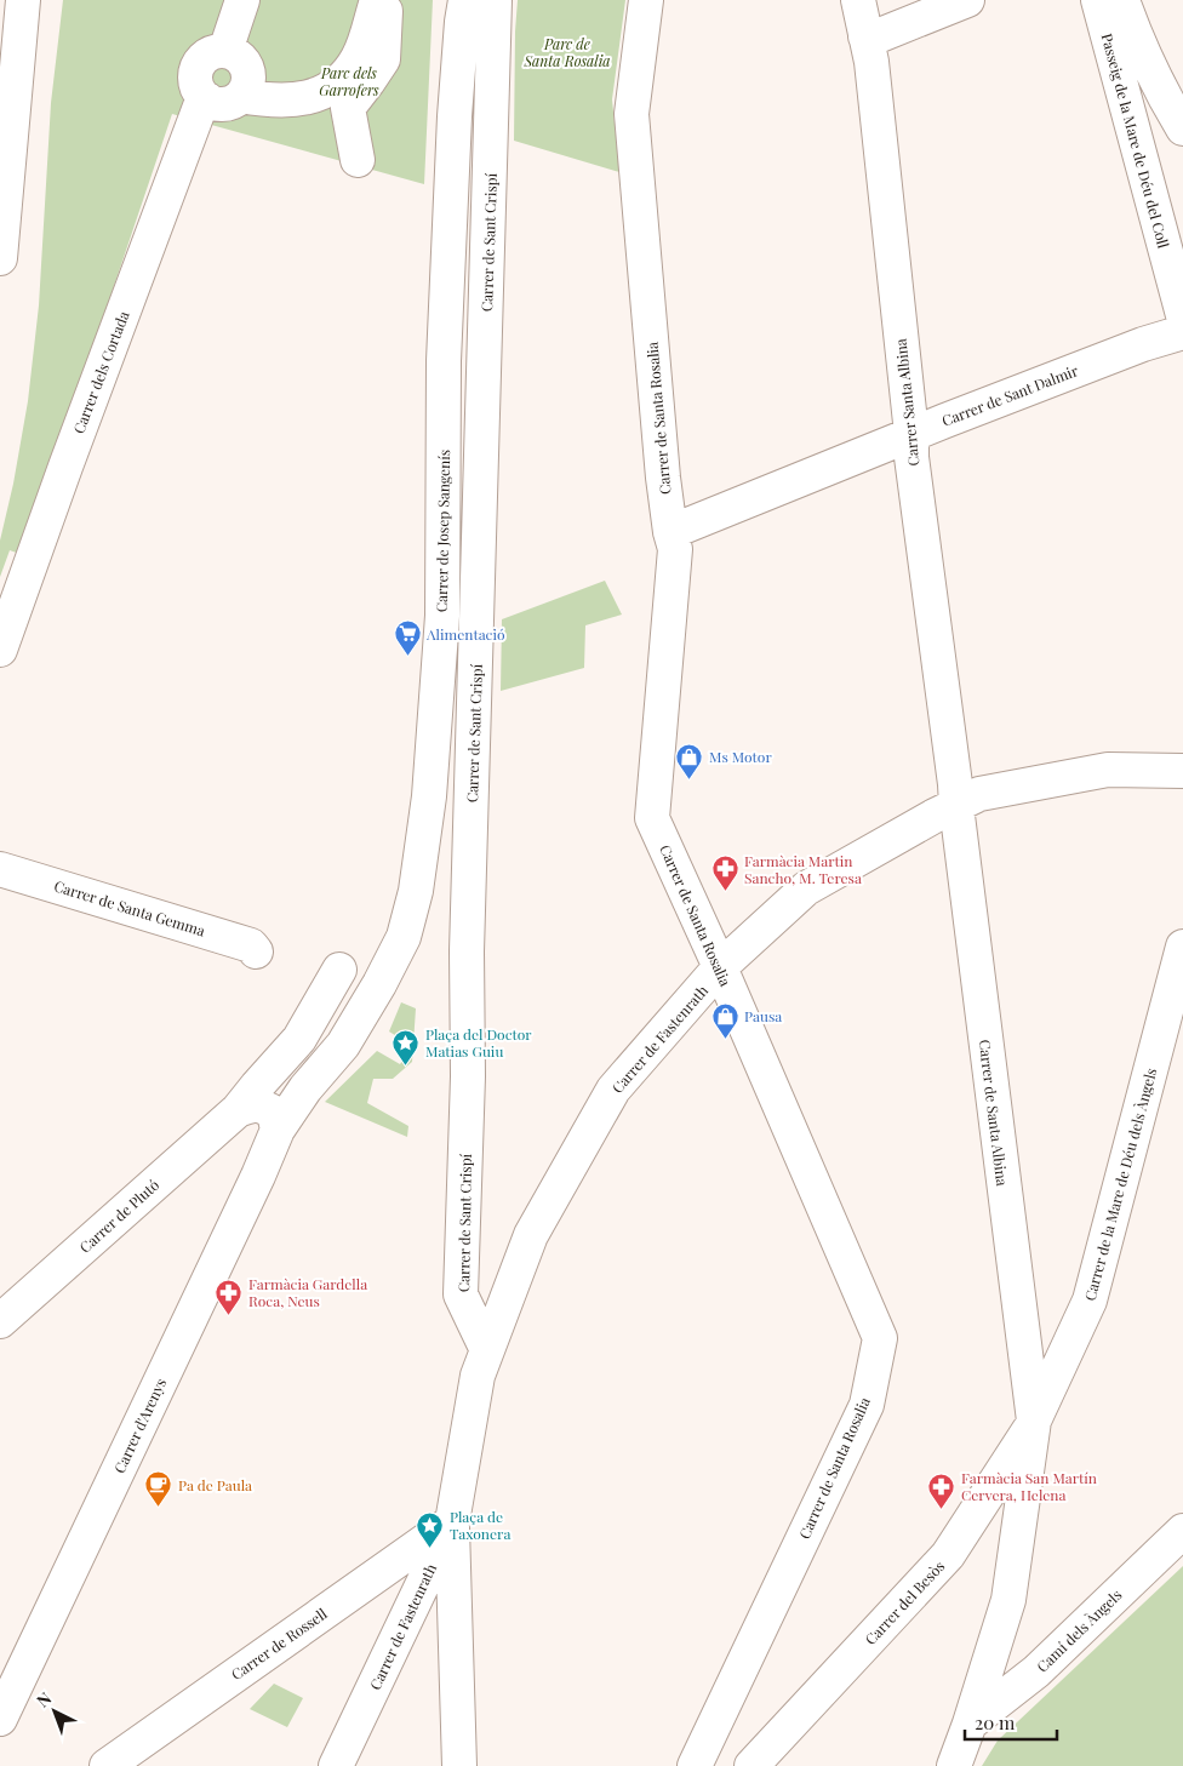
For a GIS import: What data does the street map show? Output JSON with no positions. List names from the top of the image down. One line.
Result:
{"streets":{"street":["Passeig de la Mare de Déu del Coll","Carrer de Sant Crispí","Carrer dels Cortada","Carrer de Sant Dalmir","Carrer Santa Albina","Carrer de Santa Rosalia","Carrer de Josep Sangenís","Carrer de Santa Gemma","Carrer de Fastenrath","Carrer de Santa Albina","Carrer de la Mare de Déu dels Àngels","Carrer de Plutó","Carrer d'Arenys","Carrer del Besòs","Camí dels Àngels","Carrer de Rossell"]},"crossings":[["Carrer de Sant Crispí","Carrer de Fastenrath"],["Carrer de Sant Dalmir","Carrer Santa Albina"],["Carrer de Sant Dalmir","Carrer de Santa Rosalia"],["Carrer Santa Albina","Carrer de Fastenrath"],["Carrer Santa Albina","Carrer de Santa Albina"],["Carrer de Santa Rosalia","Carrer de Fastenrath"],["Carrer de Josep Sangenís","Carrer d'Arenys"],["Carrer de Fastenrath","Carrer de Santa Albina"],["Carrer de Fastenrath","Carrer de Rossell"],["Carrer de Santa Albina","Carrer de la Mare de Déu dels Àngels"],["Carrer de Santa Albina","Carrer del Besòs"],["Carrer de la Mare de Déu dels Àngels","Carrer del Besòs"],["Carrer de la Mare de Déu dels Àngels","Camí dels Àngels"]],"parks":["Parc de Santa Rosalia","Parc dels Garrofers"],"places":{"supermarket":["Alimentació"],"shop":["Ms Motor","Pausa"],"pharmacy":["Farmàcia Martin Sancho, M. Teresa","Farmàcia Gardella Roca, Neus","Farmàcia San Martín Cervera, Helena"],"place":["Plaça del Doctor Matias Guiu","Plaça de Taxonera"],"cafe":["Pa de Paula"]},"scale_bar":"20 m","north":"top left"}
